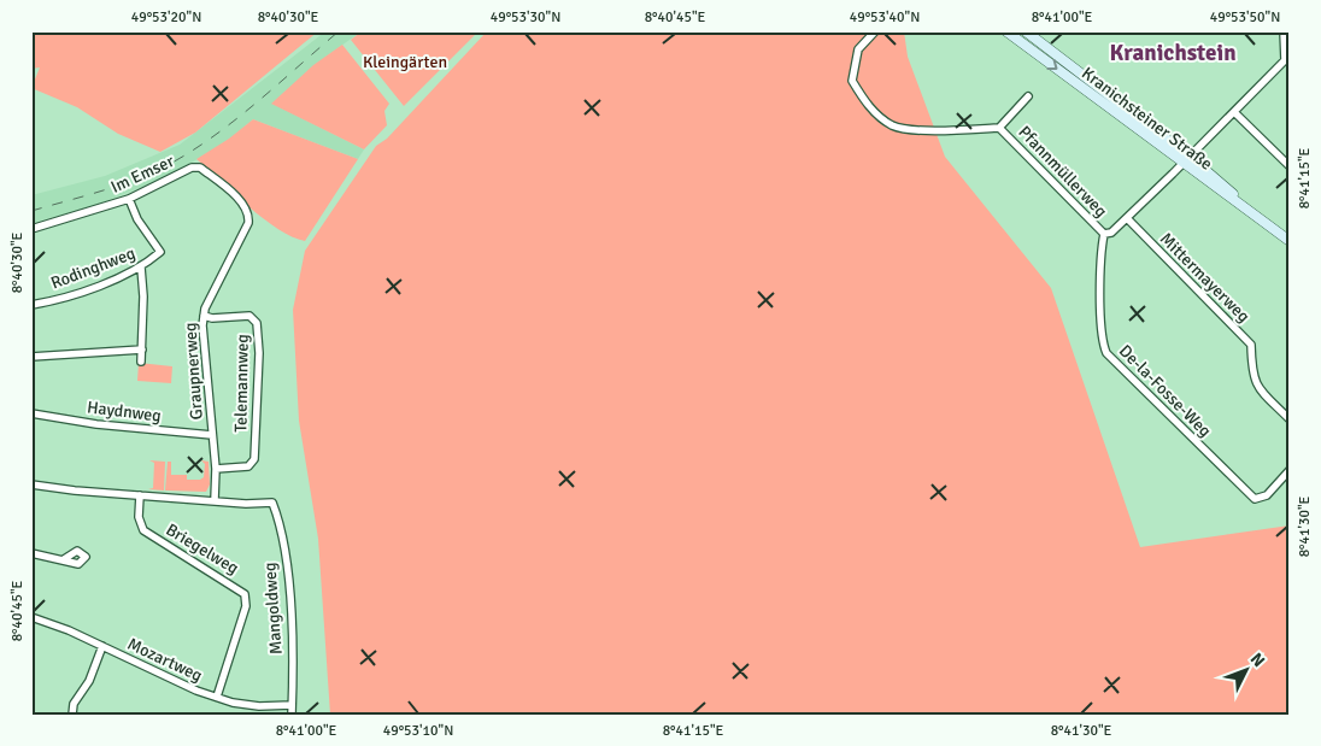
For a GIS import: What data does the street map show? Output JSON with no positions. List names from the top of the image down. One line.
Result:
{"streets":{"main road":["Kranichsteiner Straße"],"street":["Pfannmüllerweg","Im Emser","Rodinghweg","Mittermayerweg","Graupnerweg","Telemannweg","De-la-Fosse-Weg","Haydnweg","Briegelweg","Mangoldweg","Mozartweg"]},"crossings":[["Pfannmüllerweg","De-la-Fosse-Weg"],["Im Emser","Rodinghweg"],["Im Emser","Graupnerweg"],["Graupnerweg","Telemannweg"],["Graupnerweg","Haydnweg"],["Graupnerweg","Mangoldweg"],["Briegelweg","Mozartweg"],["Mangoldweg","Mozartweg"]],"districts":["Kranichstein"],"parks":["Kleingärten"],"north":"top right","coordinates":["49°53'20\"N","8°40'30\"E","49°53'30\"N","8°40'45\"E","49°53'40\"N","8°41'00\"E","49°53'50\"N","8°41'15\"E","8°41'30\"E","49°53'10\"N"]}
